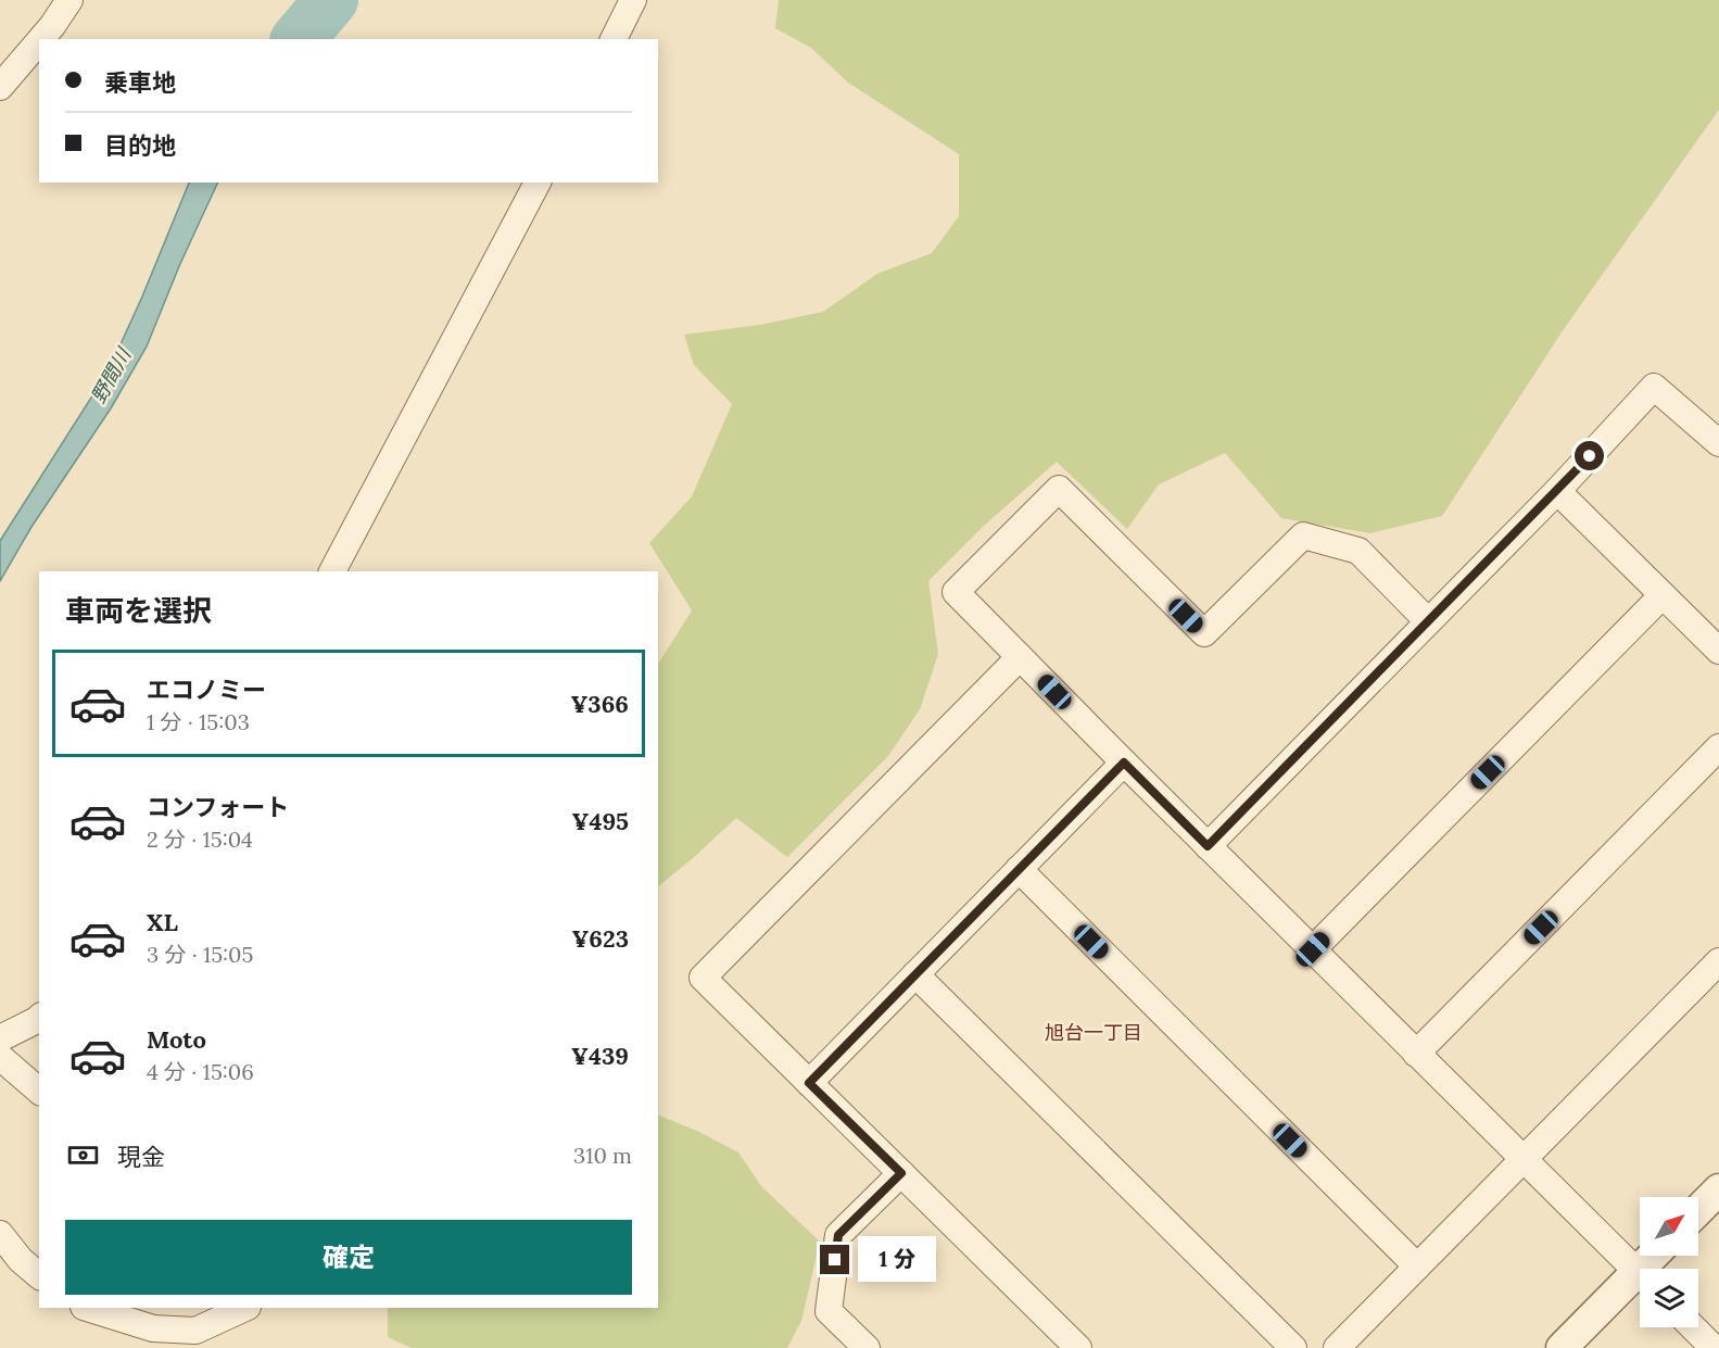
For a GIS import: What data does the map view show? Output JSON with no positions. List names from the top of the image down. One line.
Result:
{"districts":["旭台一丁目"],"water":["野間川"],"north":"top right","page":{"banner":["乗車地","目的地"],"heading":"車両を選択","list":[{"name":"エコノミー","note":"1 分 · 15:03","value":"¥366"},{"name":"コンフォート","note":"2 分 · 15:04","value":"¥495"},{"name":"XL","note":"3 分 · 15:05","value":"¥623"},{"name":"Moto","note":"4 分 · 15:06","value":"¥439"}],"pay":["現金","310 m"],"buttons":"確定","bubble":"1 分"}}
